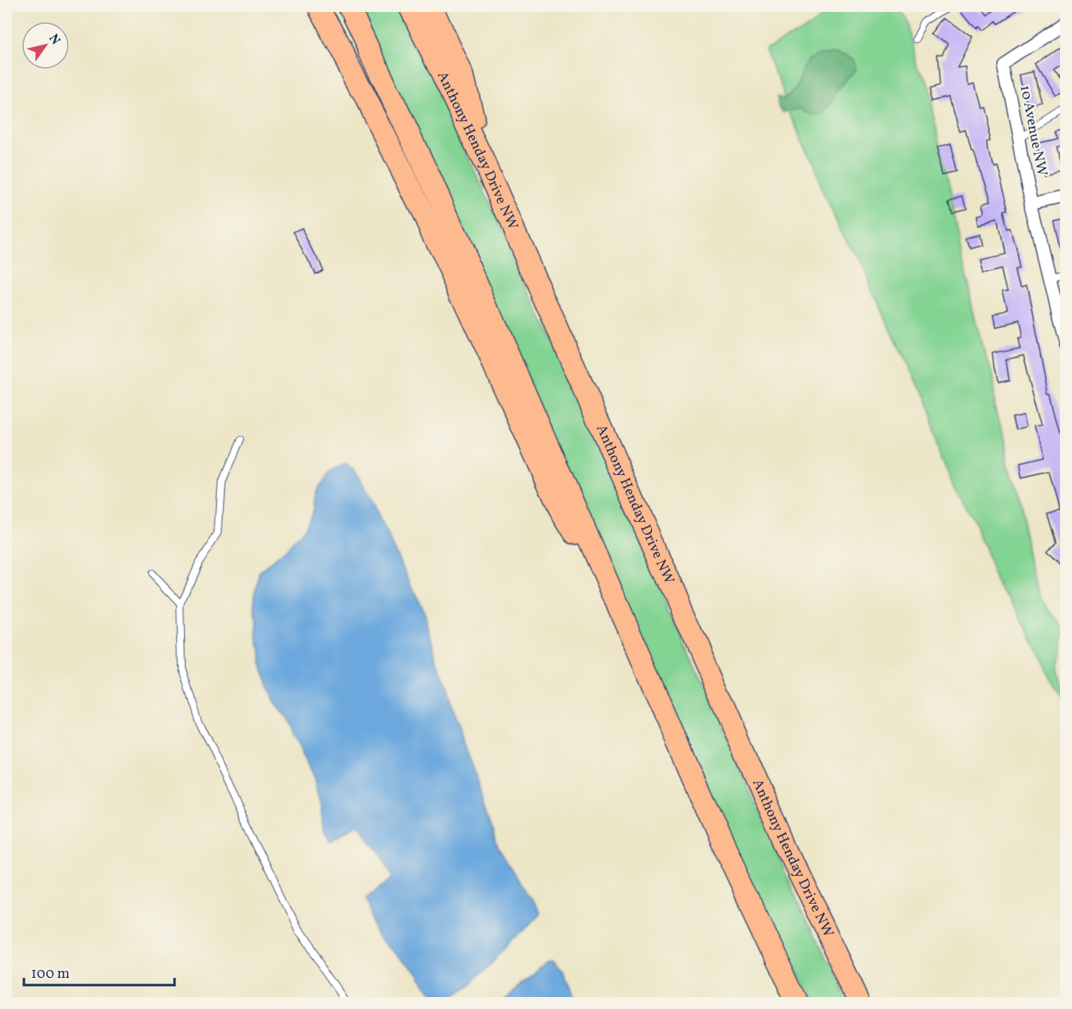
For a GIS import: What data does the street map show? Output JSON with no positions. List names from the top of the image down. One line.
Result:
{"streets":{"highway":["Anthony Henday Drive NW"],"street":["10 Avenue NW"]},"scale_bar":"100 m","north":"top right"}
